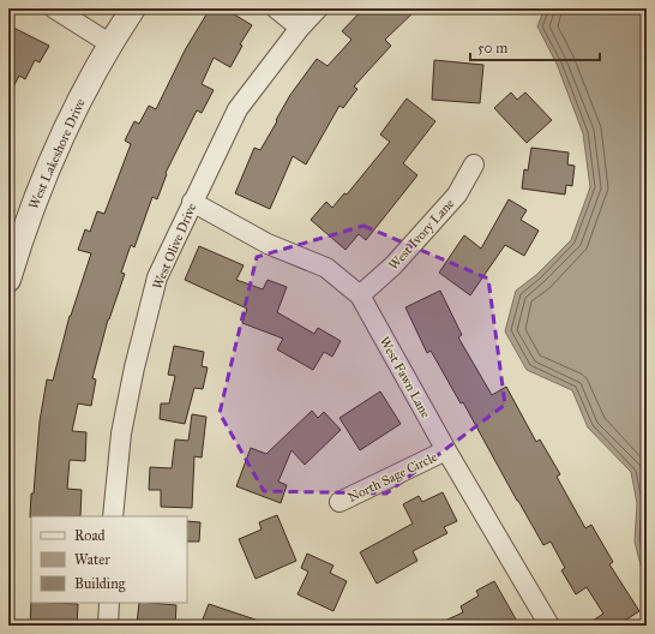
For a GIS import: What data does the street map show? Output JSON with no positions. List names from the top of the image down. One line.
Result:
{"streets":{"street":["West Lakeshore Drive","West Ivory Lane","West Olive Drive","West Fawn Lane","North Sage Circle"]},"crossings":[["West Ivory Lane","West Fawn Lane"],["West Olive Drive","West Fawn Lane"],["West Fawn Lane","North Sage Circle"]],"legend":["Road","Water","Building"],"scale_bar":"50 m"}
